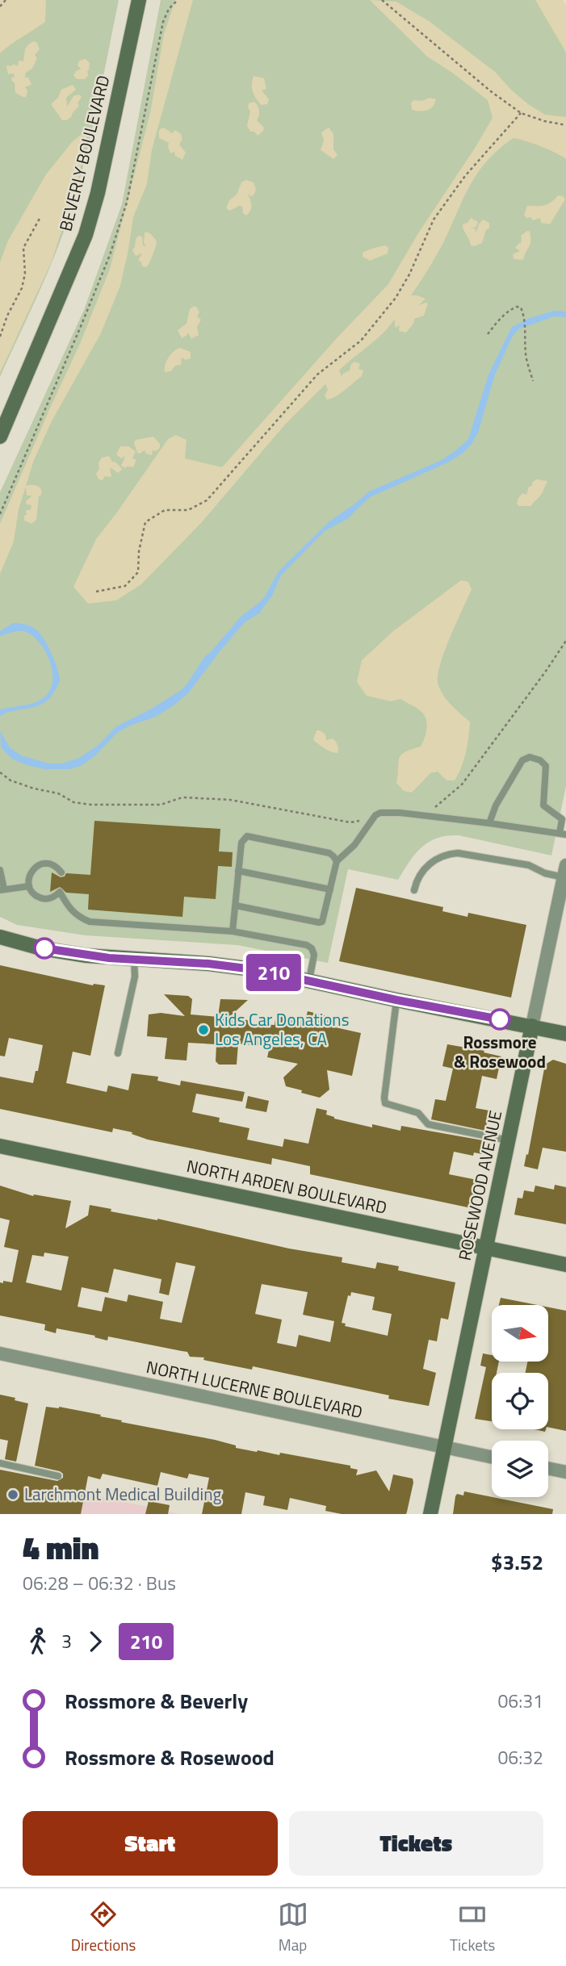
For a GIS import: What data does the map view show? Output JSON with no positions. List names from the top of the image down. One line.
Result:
{"streets":{"main road":["BEVERLY BOULEVARD","ROSEWOOD AVENUE","NORTH ARDEN BOULEVARD"],"street":["NORTH LUCERNE BOULEVARD"]},"crossings":[["ROSEWOOD AVENUE","NORTH ARDEN BOULEVARD"],["ROSEWOOD AVENUE","NORTH LUCERNE BOULEVARD"]],"places":["Rossmore & Rosewood","Kids Car Donations Los Angeles, CA","Larchmont Medical Building"],"lines":["bus line 210"],"north":"right","page":{"on_map":"210","heading":["4 min","06:28 – 06:32 · Bus","$3.52"],"legs":["3","210"],"list":[{"name":"Rossmore & Beverly","value":"06:31"},{"name":"Rossmore & Rosewood","value":"06:32"}],"buttons":["Start","Tickets"],"tabs":["Directions","Map","Tickets"]}}
